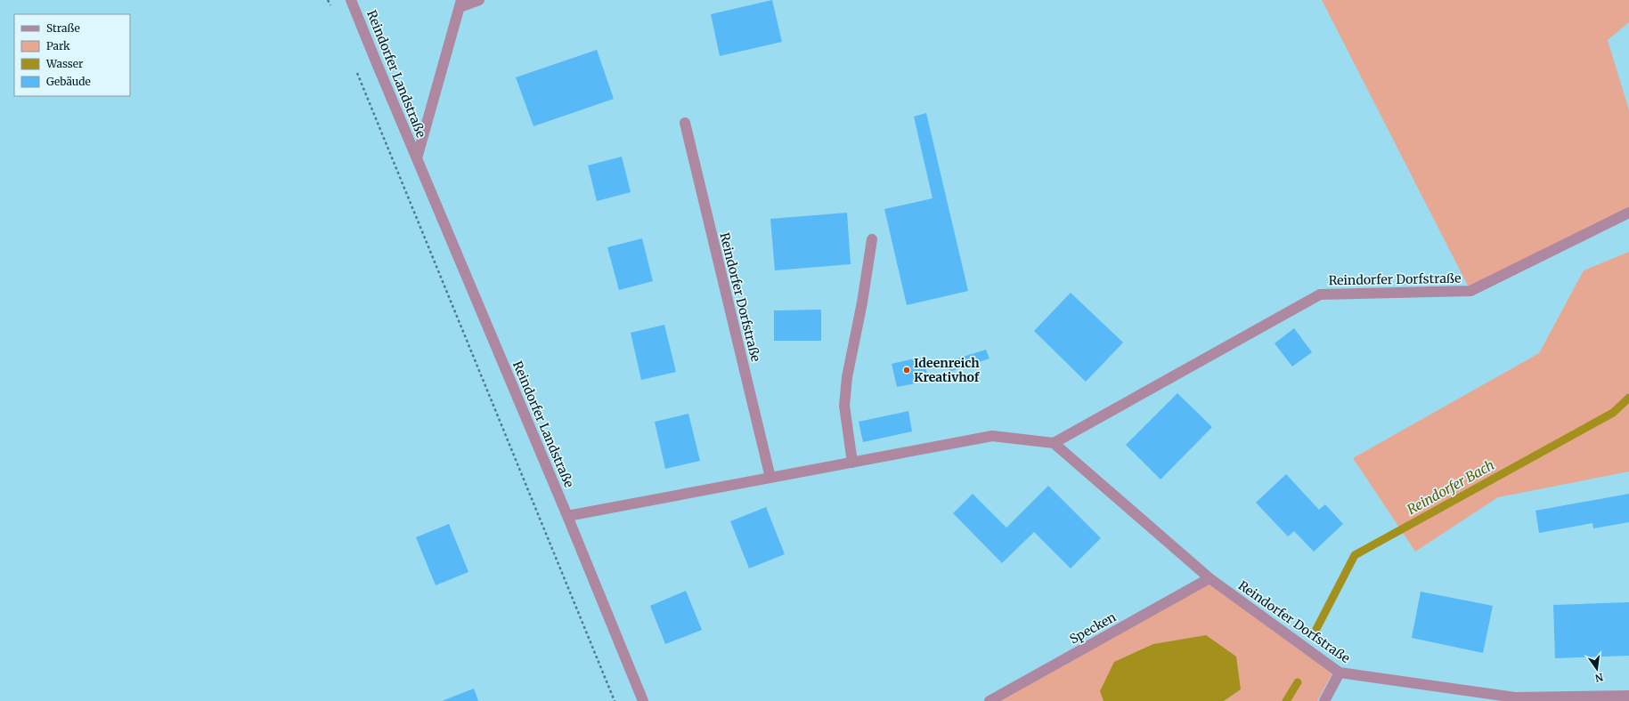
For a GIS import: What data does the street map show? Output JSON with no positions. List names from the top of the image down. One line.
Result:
{"streets":{"street":["Reindorfer Landstraße","Reindorfer Dorfstraße","Specken"]},"crossings":[["Reindorfer Dorfstraße","Specken"]],"water":["Reindorfer Bach"],"places":["Ideenreich Kreativhof"],"legend":["Straße","Park","Wasser","Gebäude"],"north":"bottom"}
